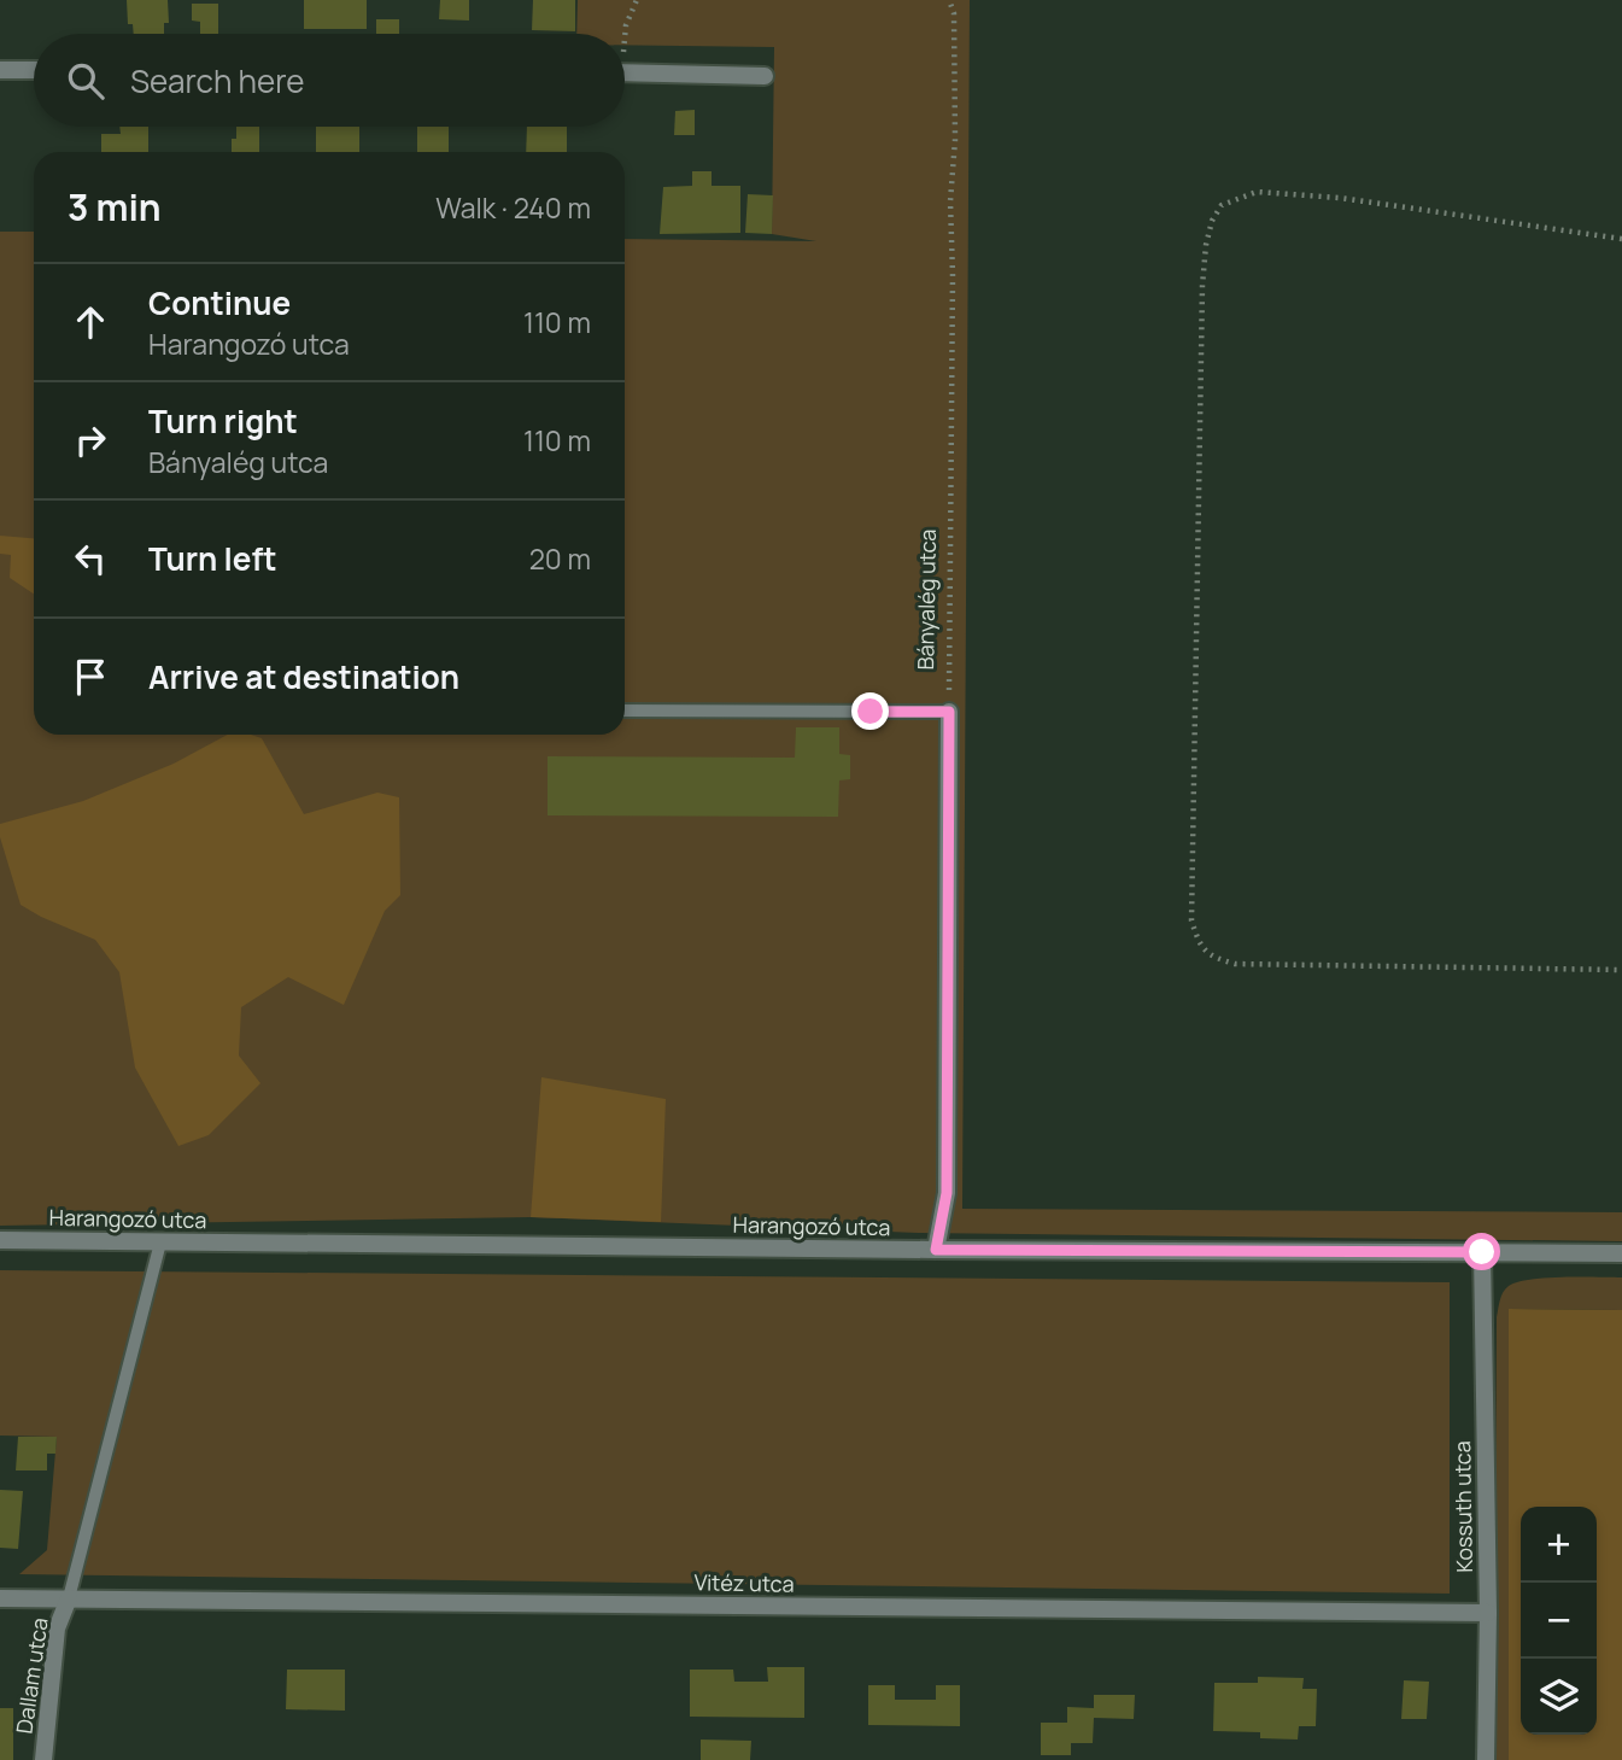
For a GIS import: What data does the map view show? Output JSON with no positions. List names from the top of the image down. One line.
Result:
{"streets":{"street":["Harangozó utca","Kossuth utca","Vitéz utca","Dallam utca"],"path":["Bányalég utca"]},"crossings":[["Harangozó utca","Kossuth utca"],["Kossuth utca","Vitéz utca"],["Vitéz utca","Dallam utca"]],"page":{"search":"Search here","heading":["3 min","Walk · 240 m"],"list":[["Continue","Harangozó utca","110 m"],["Turn right","Bányalég utca","110 m"],["Turn left","20 m"],"Arrive at destination"],"map_buttons":["+","−"]}}
